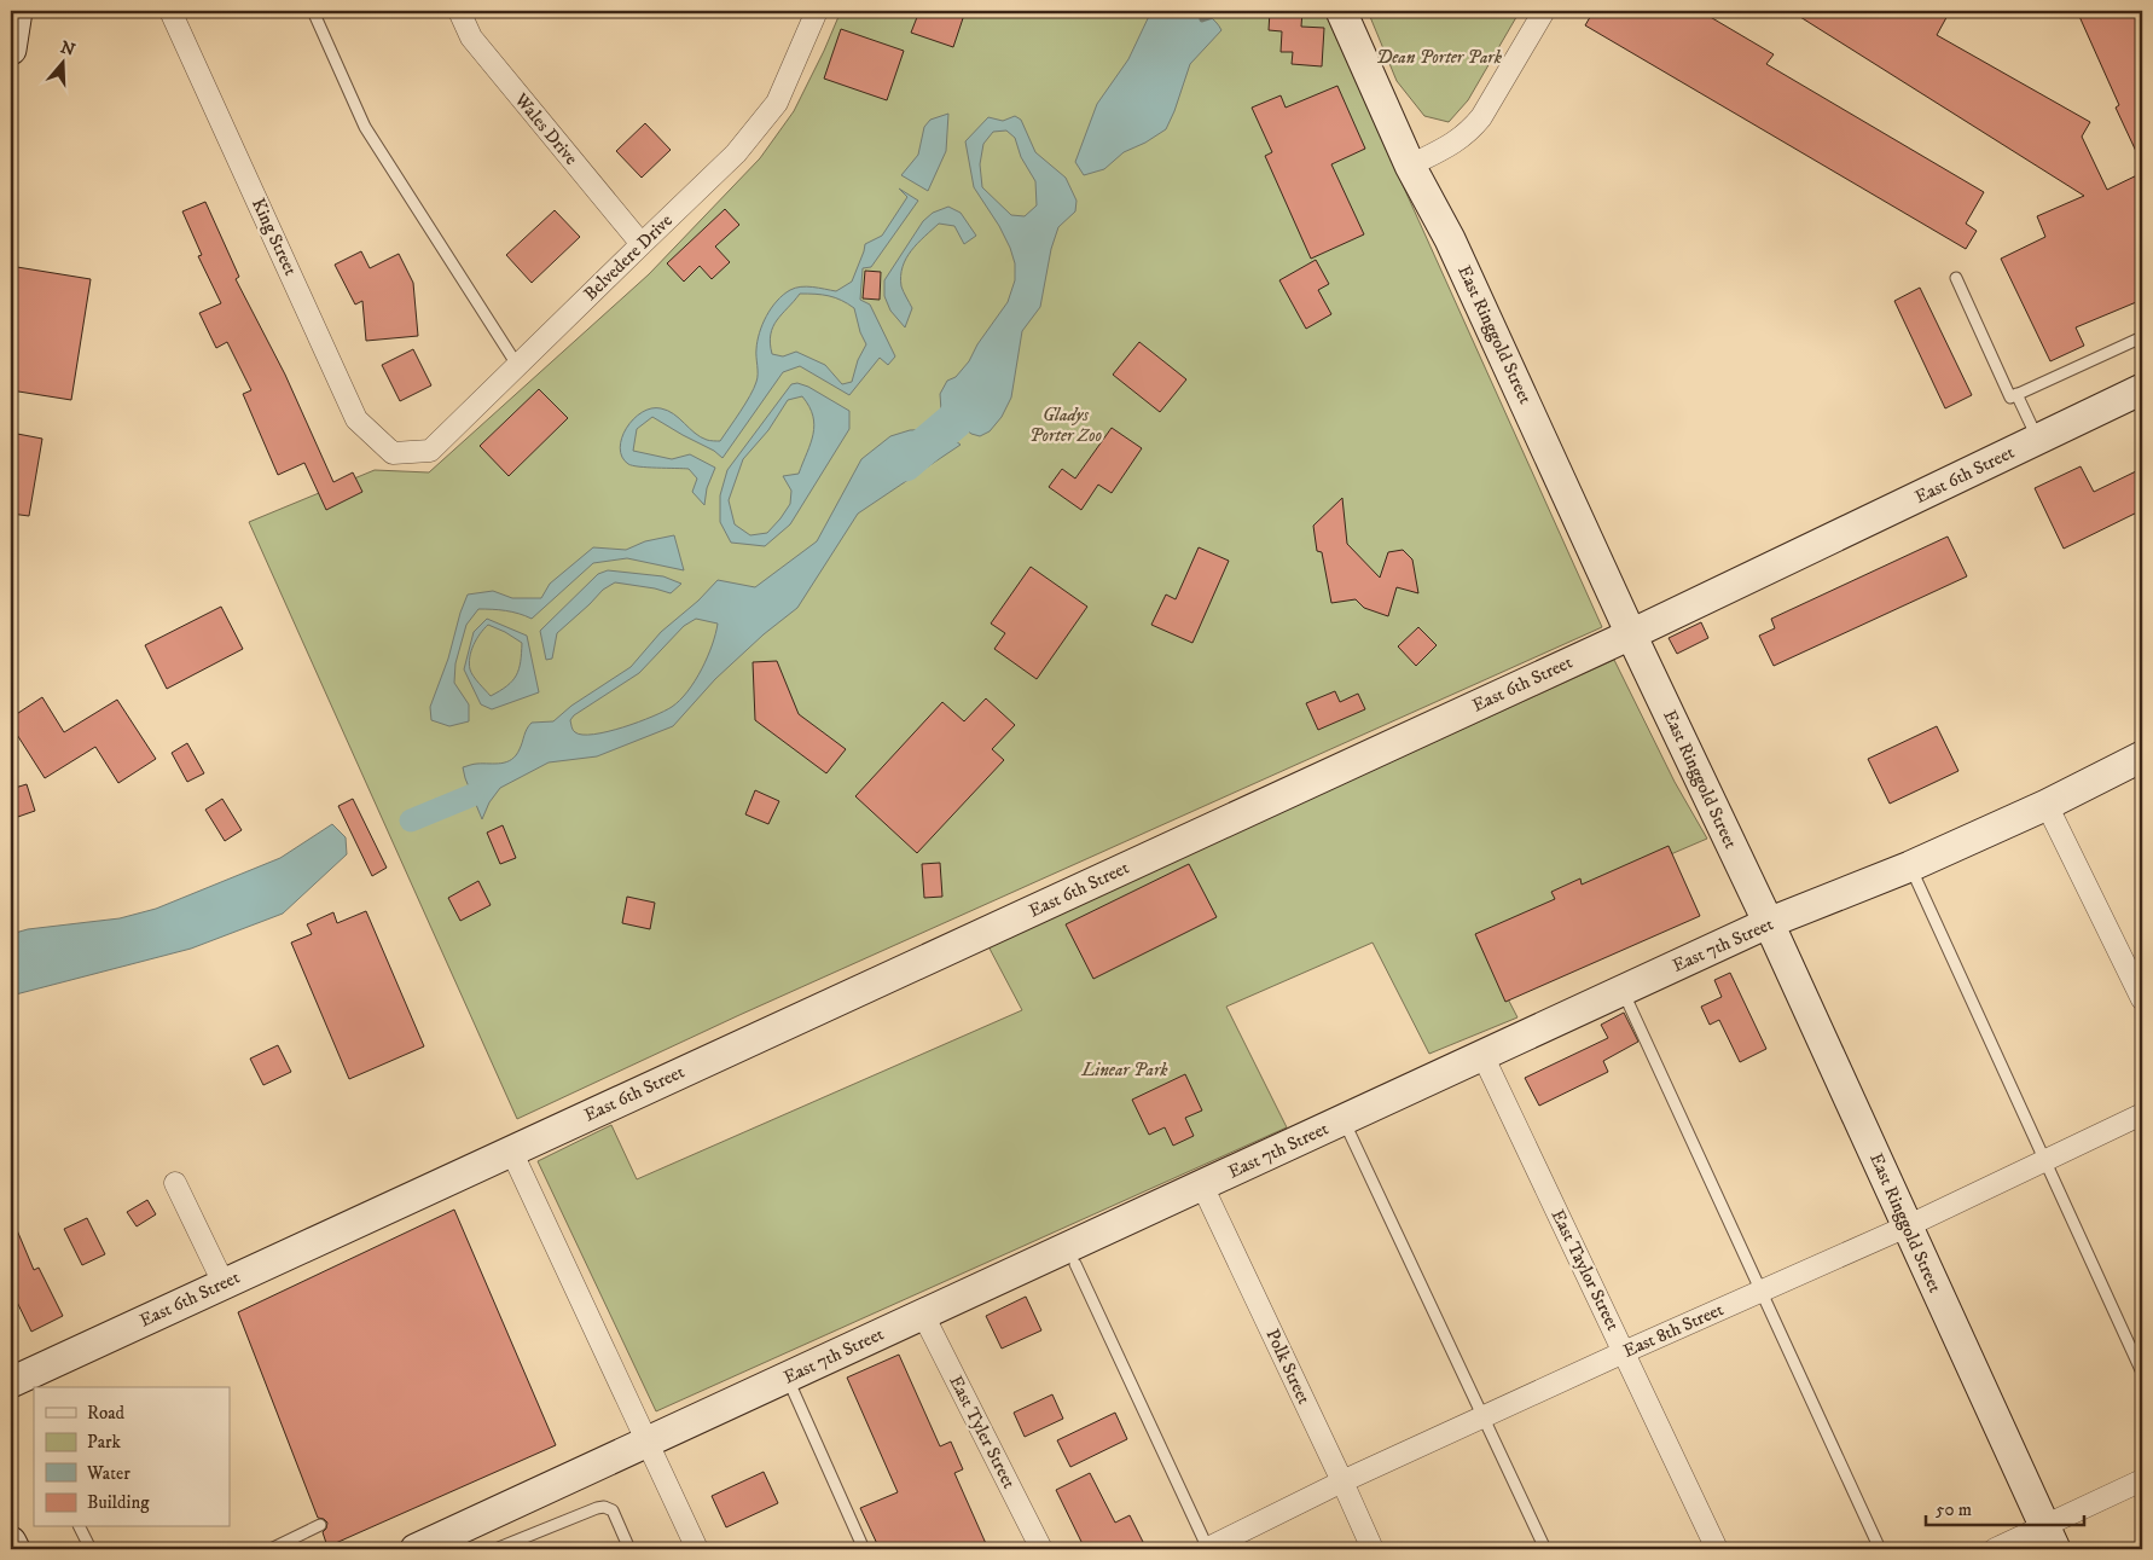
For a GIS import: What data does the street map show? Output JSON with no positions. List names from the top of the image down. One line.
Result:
{"streets":{"main road":["East Ringgold Street","East 6th Street","East 7th Street"],"street":["Wales Drive","King Street","Belvedere Drive","East Taylor Street","East 8th Street","Polk Street","East Tyler Street"]},"crossings":[["Wales Drive","Belvedere Drive"],["King Street","Belvedere Drive"],["East Ringgold Street","East 6th Street"],["East Ringgold Street","East 7th Street"],["East Ringgold Street","East 8th Street"],["East 7th Street","East Taylor Street"],["East 7th Street","Polk Street"],["East 7th Street","East Tyler Street"],["East Taylor Street","East 8th Street"],["East 8th Street","Polk Street"]],"parks":["Dean Porter Park","Gladys Porter Zoo","Linear Park"],"legend":["Road","Park","Water","Building"],"scale_bar":"50 m","north":"top"}
